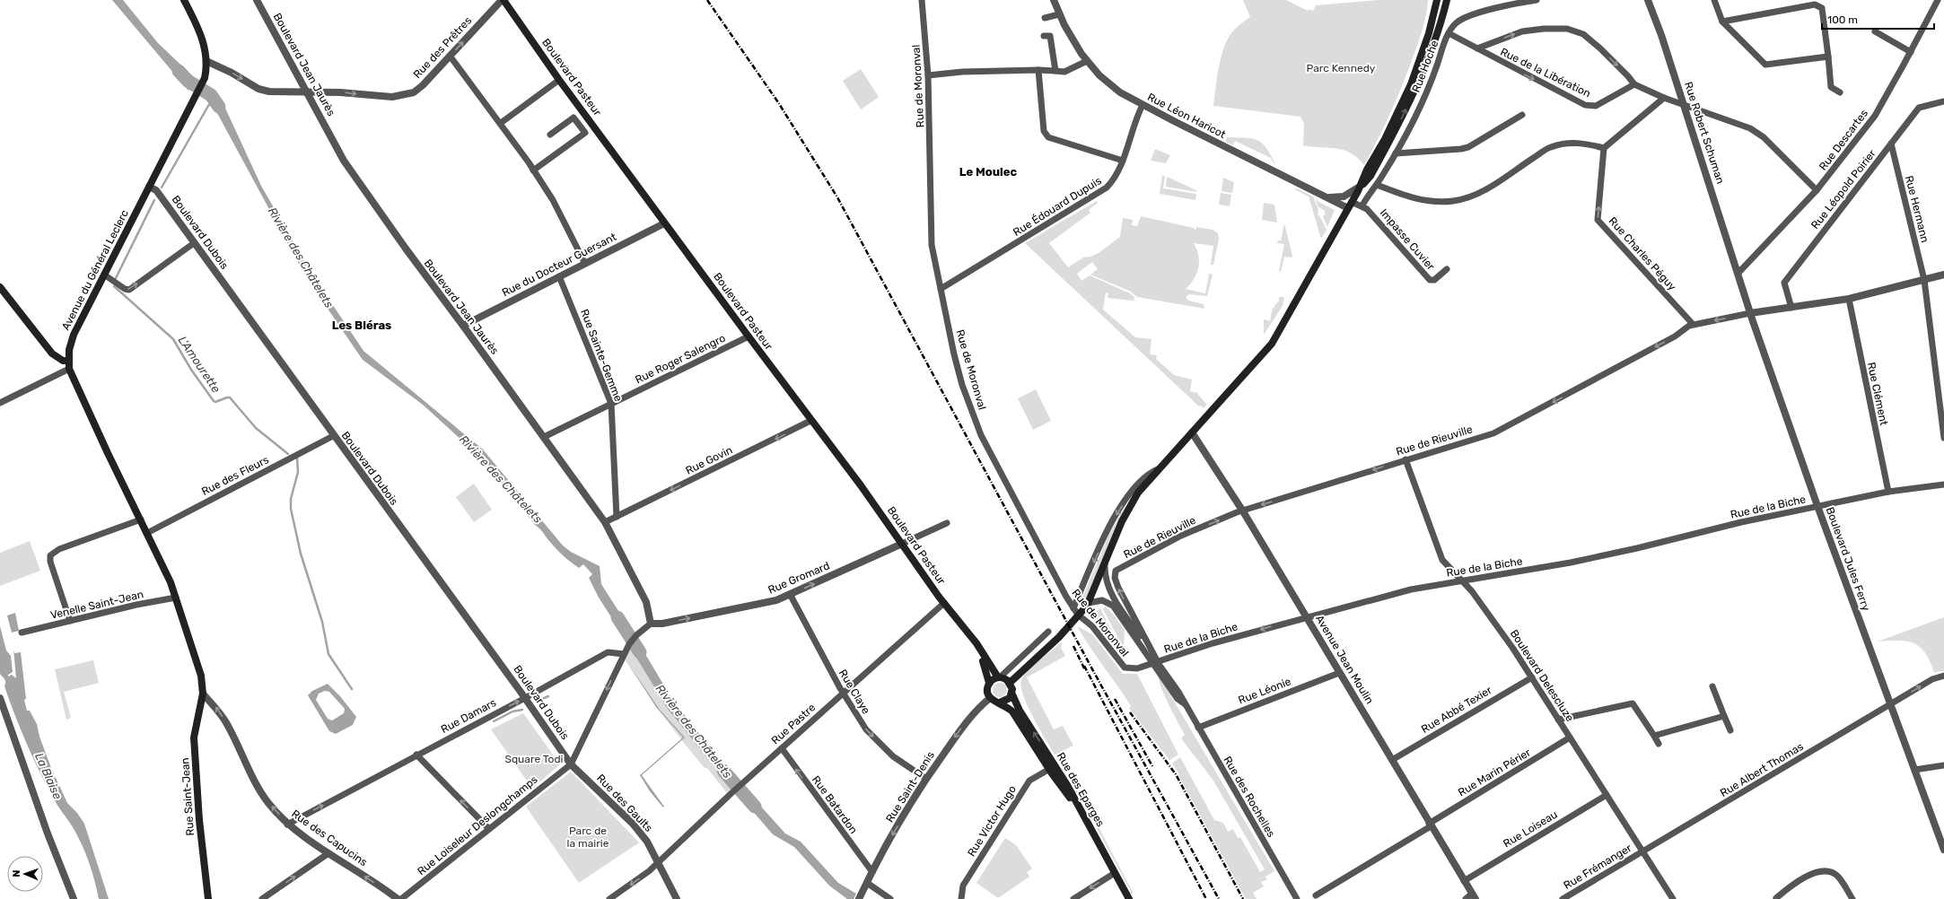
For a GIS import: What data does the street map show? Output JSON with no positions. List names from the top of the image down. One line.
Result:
{"streets":{"main road":["Boulevard Pasteur","Avenue du Général Leclerc","Rue des Eparges","Rue Saint-Jean"],"street":["Rue des Prêtres","Boulevard Jean Jaurès","Rue Hoche","Rue de la Libération","Rue de Moronval","Rue Léon Haricot","Rue Robert Schuman","Rue Descartes","Rue Léopold Poirier","Rue Édouard Dupuis","Rue Hermann","Boulevard Dubois","Impasse Cuvier","Rue Charles Péguy","Rue du Docteur Guersant","Rue Sainte-Gemme","Rue Roger Salengro","Rue Clément","Rue de Rieuville","Rue Govin","Rue des Fleurs","Rue de la Biche","Boulevard Jules Ferry","Rue Gromard","Venelle Saint-Jean","Avenue Jean Moulin","Boulevard Delescluze","Rue Léonie","Rue Claye","Rue Abbé Texier","Rue Damars","Rue Pastre","Rue Albert Thomas","Rue Marin Périer","Rue Saint-Denis","Rue des Rochelles","Rue des Gaults","Rue Batardon","Rue Victor Hugo","Rue Loiseleur Deslongchamps","Rue Loiseau","Rue des Capucins","Rue Frémanger"]},"crossings":[["Rue des Prêtres","Boulevard Jean Jaurès"],["Rue des Prêtres","Boulevard Pasteur"],["Rue des Prêtres","Avenue du Général Leclerc"],["Boulevard Jean Jaurès","Rue du Docteur Guersant"],["Boulevard Jean Jaurès","Rue Roger Salengro"],["Boulevard Jean Jaurès","Rue Gromard"],["Rue Hoche","Rue de la Libération"],["Rue Hoche","Impasse Cuvier"],["Boulevard Pasteur","Rue du Docteur Guersant"],["Boulevard Pasteur","Rue Roger Salengro"],["Boulevard Pasteur","Rue Govin"],["Boulevard Pasteur","Rue Gromard"],["Boulevard Pasteur","Rue Pastre"],["Boulevard Pasteur","Rue Saint-Denis"],["Boulevard Pasteur","Rue des Eparges"],["Rue de Moronval","Rue Édouard Dupuis"],["Rue de Moronval","Rue de la Biche"],["Rue de Moronval","Rue des Rochelles"],["Rue Léon Haricot","Rue Édouard Dupuis"],["Rue Léon Haricot","Impasse Cuvier"],["Rue Robert Schuman","Rue Descartes"],["Rue Robert Schuman","Boulevard Jules Ferry"],["Rue Descartes","Boulevard Jules Ferry"],["Rue Léopold Poirier","Rue Hermann"],["Boulevard Dubois","Avenue du Général Leclerc"],["Boulevard Dubois","Rue des Fleurs"],["Boulevard Dubois","Rue Damars"],["Boulevard Dubois","Rue des Gaults"],["Boulevard Dubois","Rue Loiseleur Deslongchamps"],["Rue du Docteur Guersant","Rue Sainte-Gemme"],["Avenue du Général Leclerc","Rue des Fleurs"],["Avenue du Général Leclerc","Venelle Saint-Jean"],["Avenue du Général Leclerc","Rue Saint-Jean"],["Avenue du Général Leclerc","Rue des Capucins"],["Rue Sainte-Gemme","Rue Roger Salengro"],["Rue Sainte-Gemme","Rue Govin"],["Rue Clément","Rue de la Biche"],["Rue de Rieuville","Boulevard Jules Ferry"],["Rue de Rieuville","Avenue Jean Moulin"],["Rue de Rieuville","Boulevard Delescluze"],["Rue de Rieuville","Rue des Rochelles"],["Rue de la Biche","Boulevard Jules Ferry"],["Rue de la Biche","Avenue Jean Moulin"],["Rue de la Biche","Boulevard Delescluze"],["Rue de la Biche","Rue des Rochelles"],["Boulevard Jules Ferry","Rue Albert Thomas"],["Rue Gromard","Rue Claye"],["Avenue Jean Moulin","Rue Léonie"],["Avenue Jean Moulin","Rue Abbé Texier"],["Avenue Jean Moulin","Rue Marin Périer"],["Avenue Jean Moulin","Rue Loiseau"],["Boulevard Delescluze","Rue Abbé Texier"],["Boulevard Delescluze","Rue Albert Thomas"],["Boulevard Delescluze","Rue Marin Périer"],["Boulevard Delescluze","Rue Loiseau"],["Boulevard Delescluze","Rue Frémanger"],["Rue Léonie","Rue des Rochelles"],["Rue Claye","Rue Pastre"],["Rue Claye","Rue Saint-Denis"],["Rue Damars","Rue Loiseleur Deslongchamps"],["Rue Damars","Rue des Capucins"],["Rue Pastre","Rue des Gaults"],["Rue Pastre","Rue Batardon"],["Rue Albert Thomas","Rue Frémanger"],["Rue Saint-Denis","Rue des Eparges"],["Rue Saint-Denis","Rue Batardon"],["Rue des Eparges","Rue Victor Hugo"],["Rue Saint-Jean","Rue des Capucins"],["Rue des Gaults","Rue Loiseleur Deslongchamps"]],"one_way":["Rue des Prêtres","Rue de la Libération","Rue Charles Péguy","Rue Govin","Rue Gromard","Rue Claye","Rue Damars","Rue Saint-Denis","Rue Batardon","Rue Loiseleur Deslongchamps","Rue des Capucins"],"districts":["Le Moulec","Les Bléras"],"water":["Rivière des Châtelets","L'Amourette","La Blaise"],"parks":["Parc Kennedy","Square Todi","Parc de la mairie"],"scale_bar":"100 m","north":"left"}
